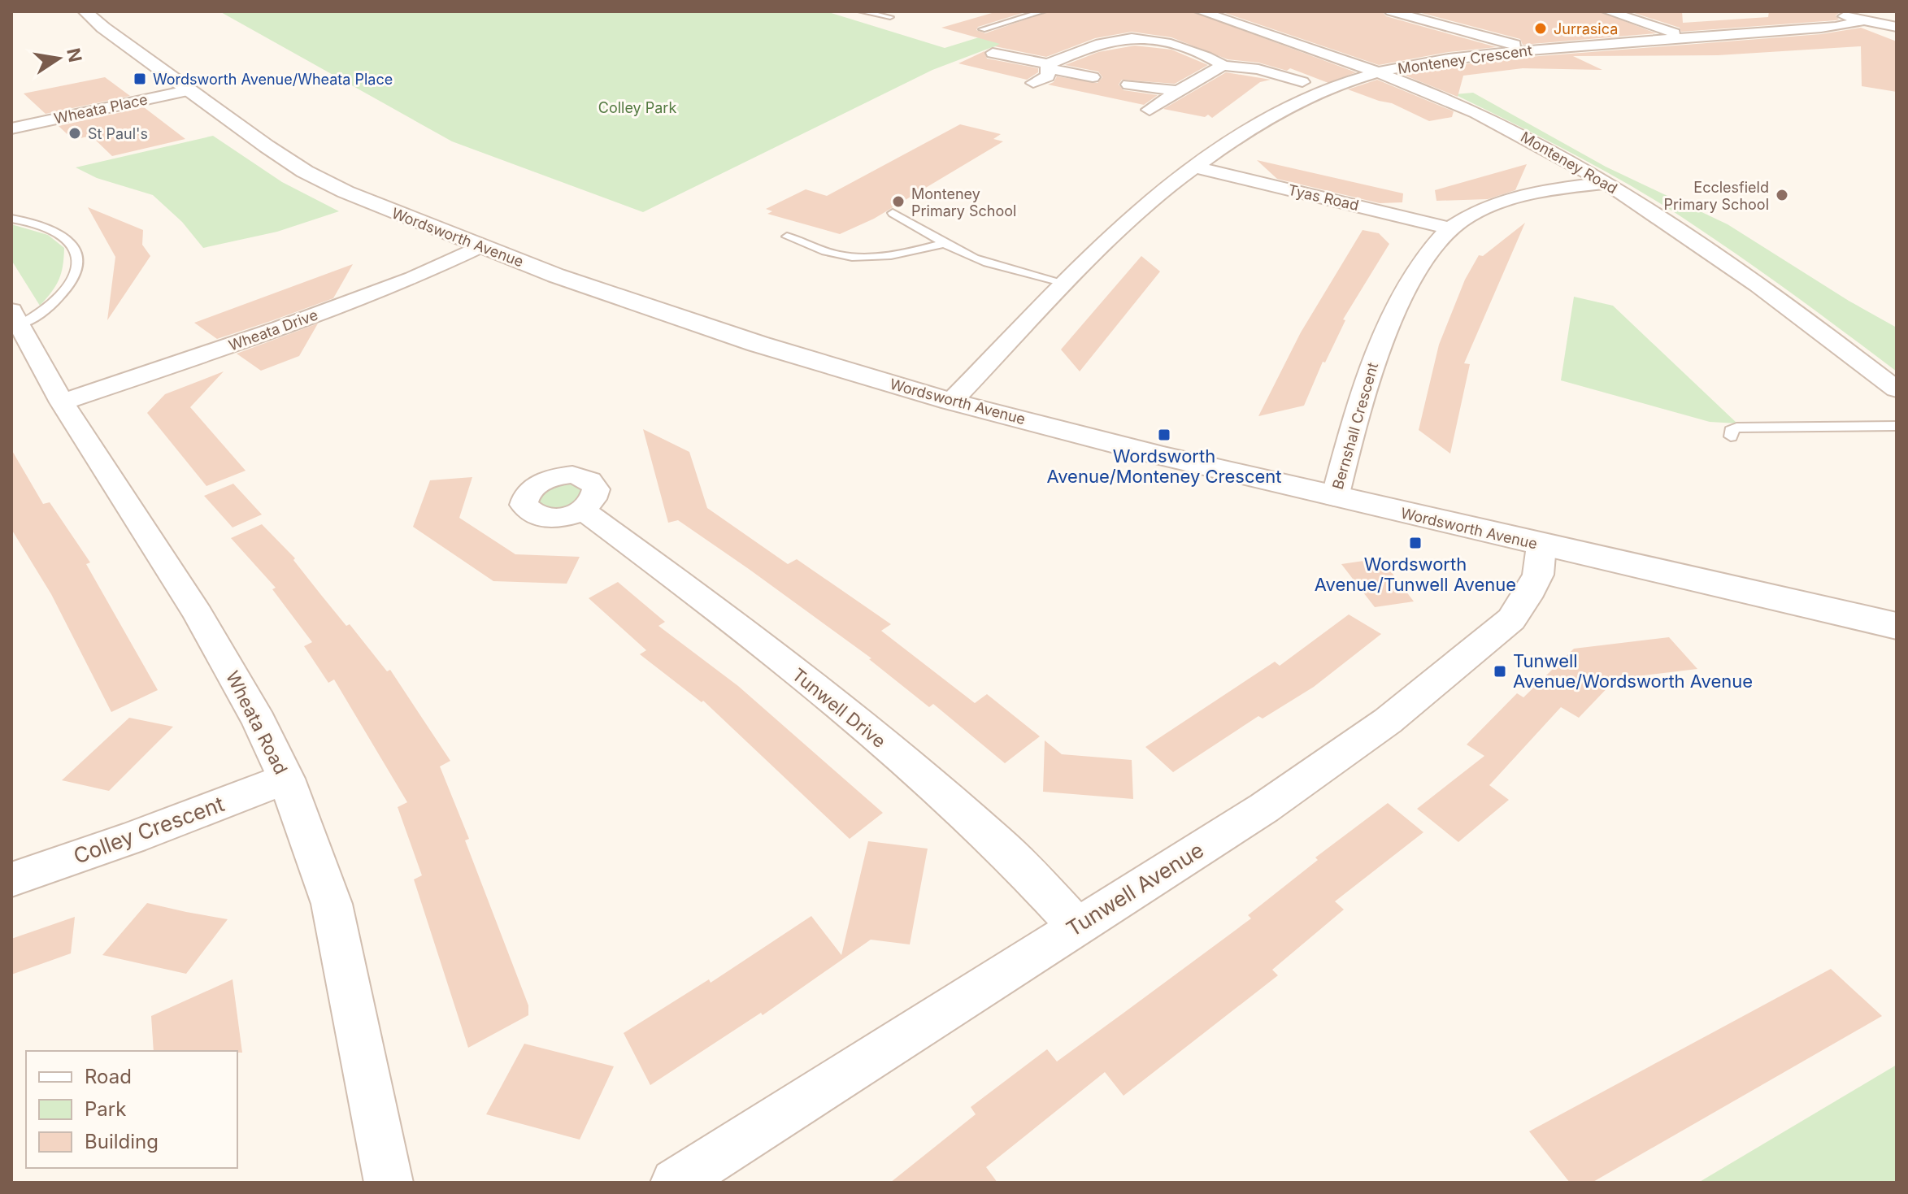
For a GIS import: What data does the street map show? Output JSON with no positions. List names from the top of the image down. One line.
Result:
{"streets":{"street":["Monteney Crescent","Wheata Place","Monteney Road","Tyas Road","Wordsworth Avenue","Wheata Drive","Bernshall Crescent","Tunwell Drive","Wheata Road","Colley Crescent","Tunwell Avenue"]},"crossings":[["Monteney Crescent","Monteney Road"],["Monteney Crescent","Tyas Road"],["Monteney Crescent","Wordsworth Avenue"],["Wheata Place","Wordsworth Avenue"],["Monteney Road","Bernshall Crescent"],["Tyas Road","Bernshall Crescent"],["Wordsworth Avenue","Wheata Drive"],["Wordsworth Avenue","Bernshall Crescent"],["Wordsworth Avenue","Tunwell Avenue"],["Wheata Drive","Wheata Road"],["Tunwell Drive","Tunwell Avenue"],["Wheata Road","Colley Crescent"]],"parks":["Colley Park"],"places":{"other":["Jurrasica","St Paul's","Ecclesfield Primary School","Monteney Primary School"],"transit":["Wordsworth Avenue/Wheata Place","Wordsworth Avenue/Monteney Crescent","Wordsworth Avenue/Tunwell Avenue","Tunwell Avenue/Wordsworth Avenue"]},"legend":["Road","Park","Building"],"north":"right"}
